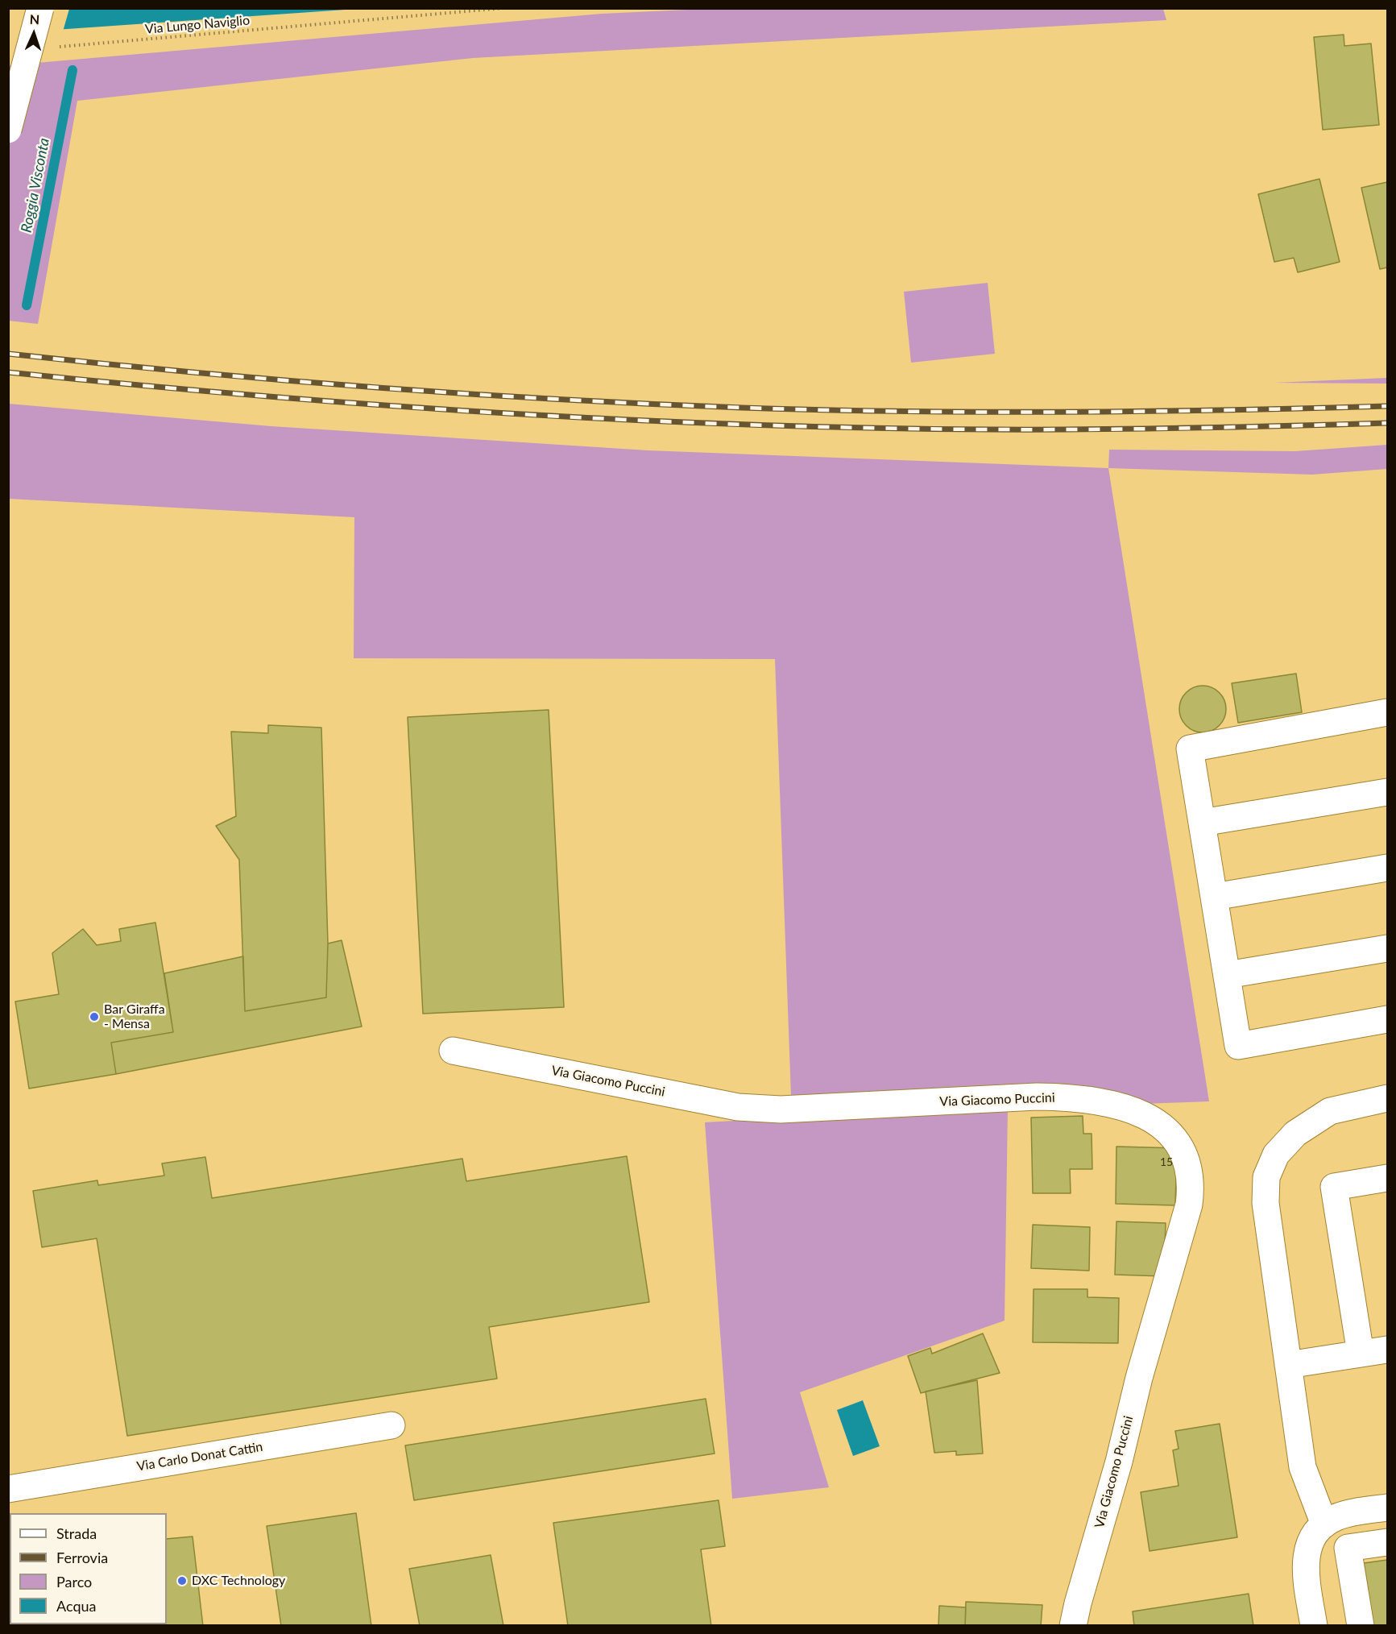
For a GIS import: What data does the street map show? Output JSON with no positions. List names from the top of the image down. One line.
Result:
{"streets":{"street":["Via Giacomo Puccini","Via Carlo Donat Cattin"],"path":["Via Lungo Naviglio"]},"water":["Roggia Visconta"],"places":["Bar Giraffa - Mensa","DXC Technology"],"house_numbers":["15"],"legend":["Strada","Ferrovia","Parco","Acqua"],"north":"top"}
